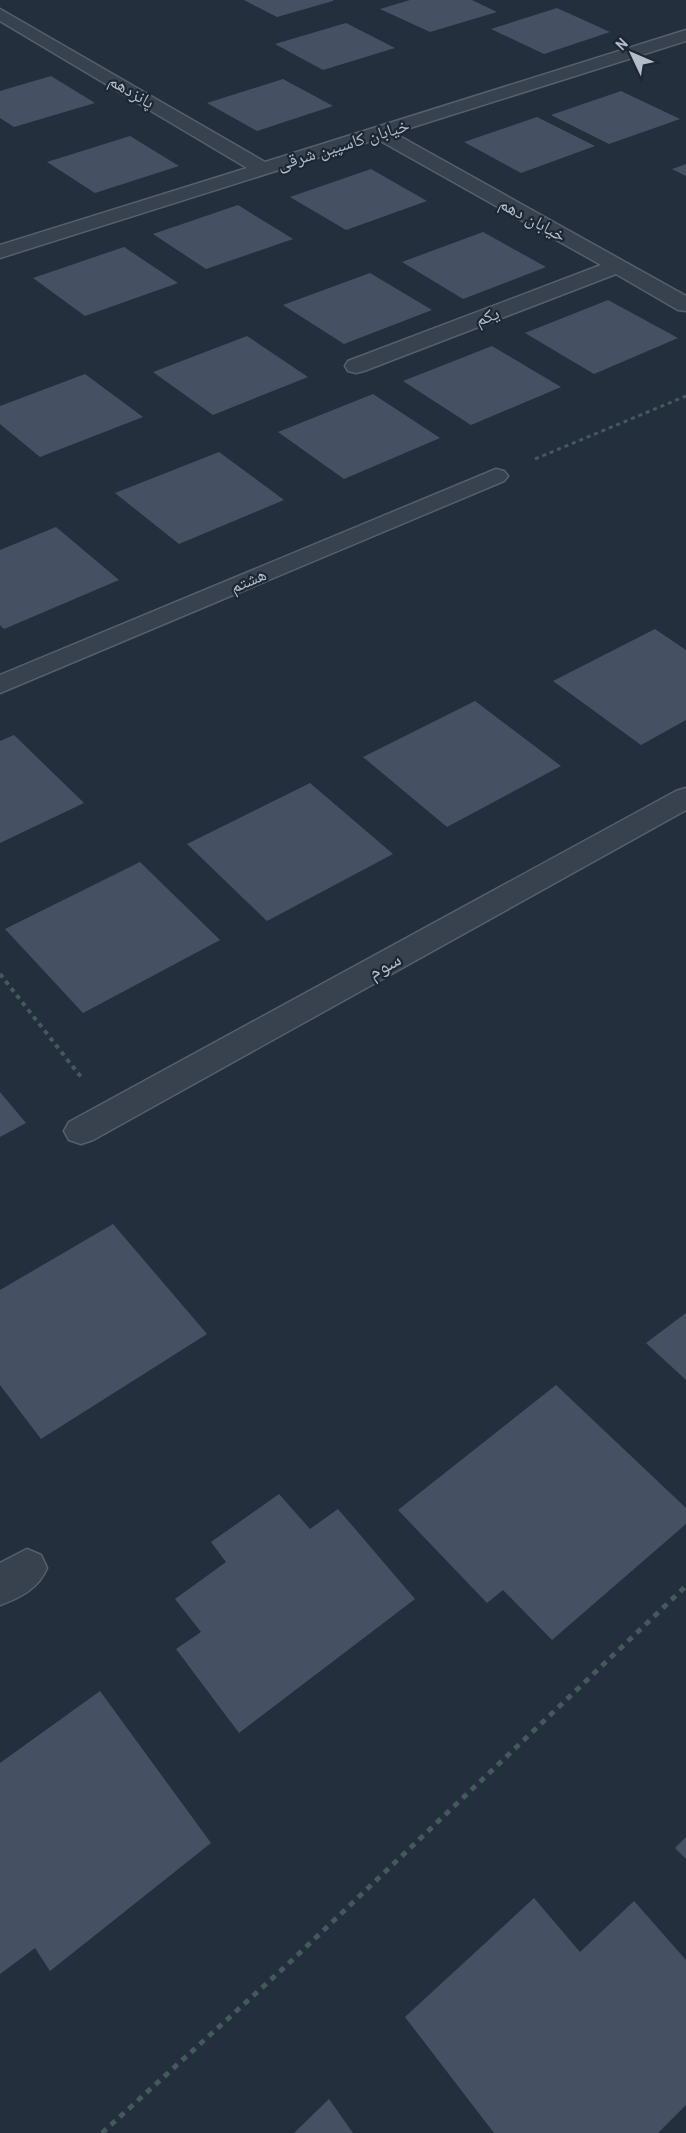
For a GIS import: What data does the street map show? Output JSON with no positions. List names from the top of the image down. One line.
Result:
{"streets":{"street":["پانزدهم","خیابان کاسپین شرقی","خیابان دهم","یکم","هشتم","سوم"]},"crossings":[["پانزدهم","خیابان کاسپین شرقی"],["خیابان کاسپین شرقی","خیابان دهم"],["خیابان دهم","یکم"]],"north":"top left"}
